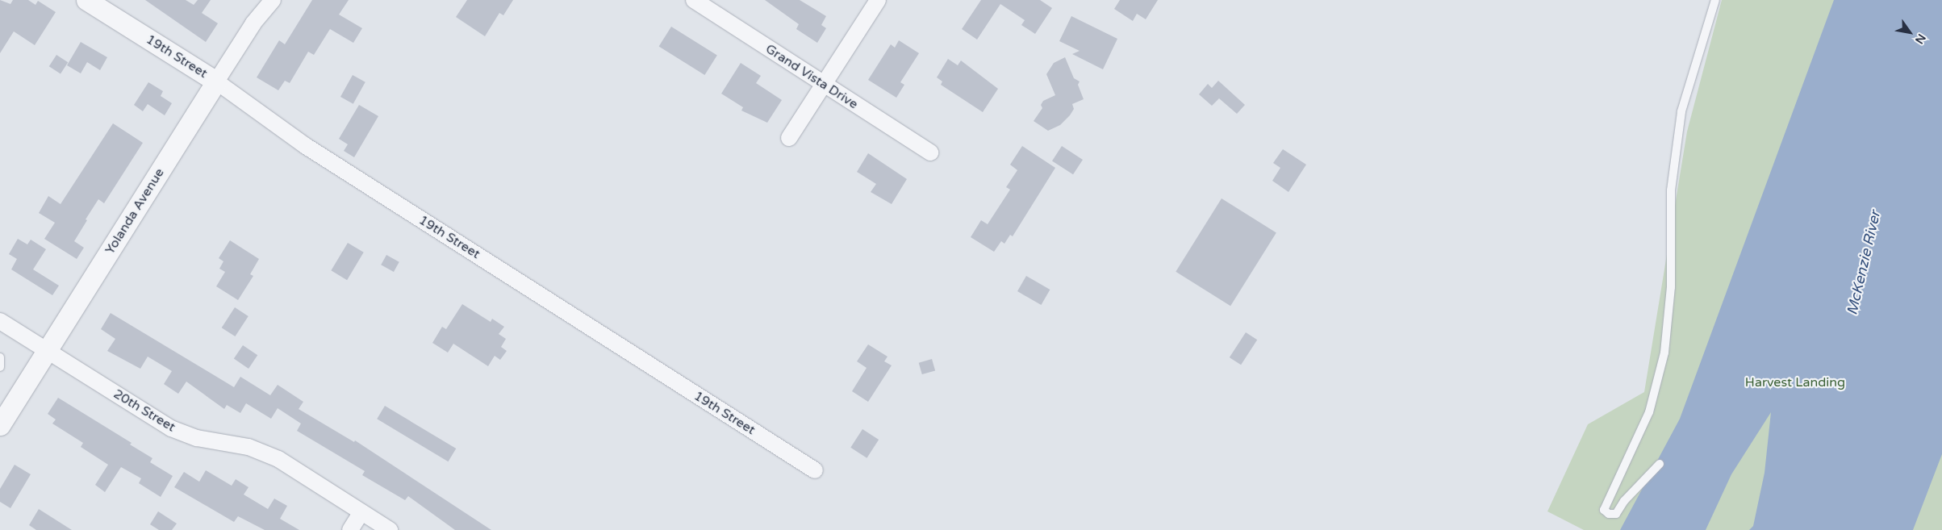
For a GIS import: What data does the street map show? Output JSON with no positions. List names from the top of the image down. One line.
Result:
{"streets":{"street":["19th Street","Grand Vista Drive","Yolanda Avenue","20th Street"]},"crossings":[["19th Street","Yolanda Avenue"],["Yolanda Avenue","20th Street"]],"water":["McKenzie River"],"parks":["Harvest Landing"],"north":"bottom right"}
